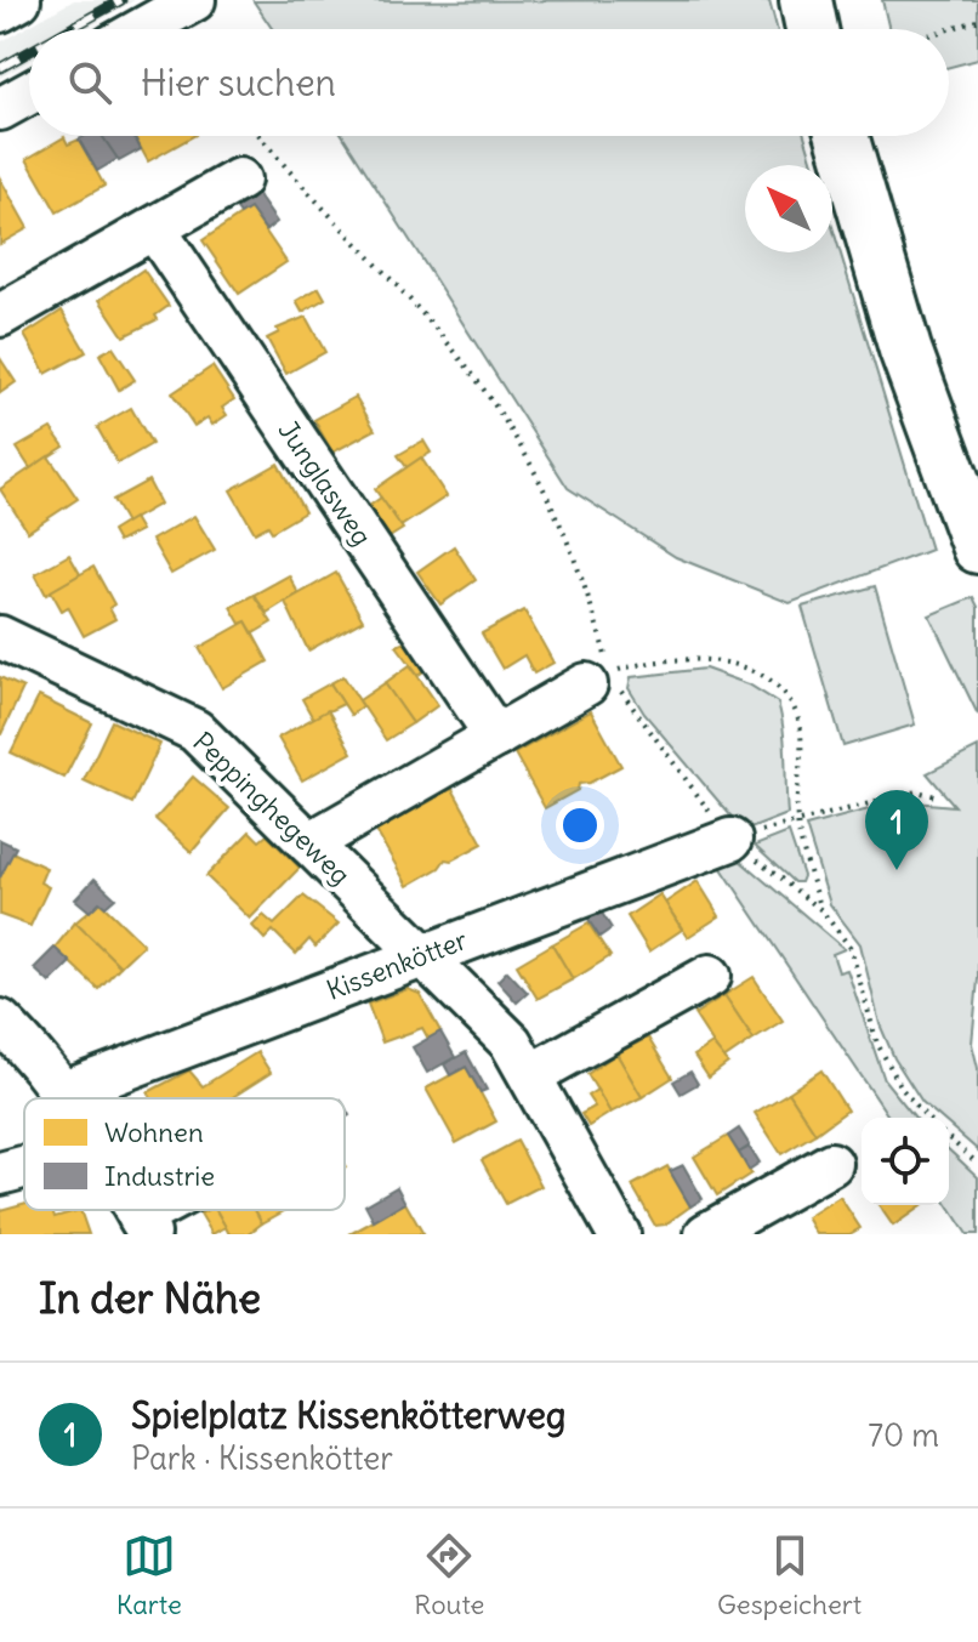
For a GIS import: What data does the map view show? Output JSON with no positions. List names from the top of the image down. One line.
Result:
{"streets":{"street":["Junglasweg","Peppinghegeweg","Kissenkötter"]},"crossings":[["Peppinghegeweg","Kissenkötter"]],"legend":["Wohnen","Industrie"],"north":"top left","page":{"search":"Hier suchen","pins":"1","heading":"In der Nähe","list":[{"mark":"1","name":"Spielplatz Kissenkötterweg","note":"Park · Kissenkötter","value":"70 m"}],"nav":["Karte","Route","Gespeichert"]}}
